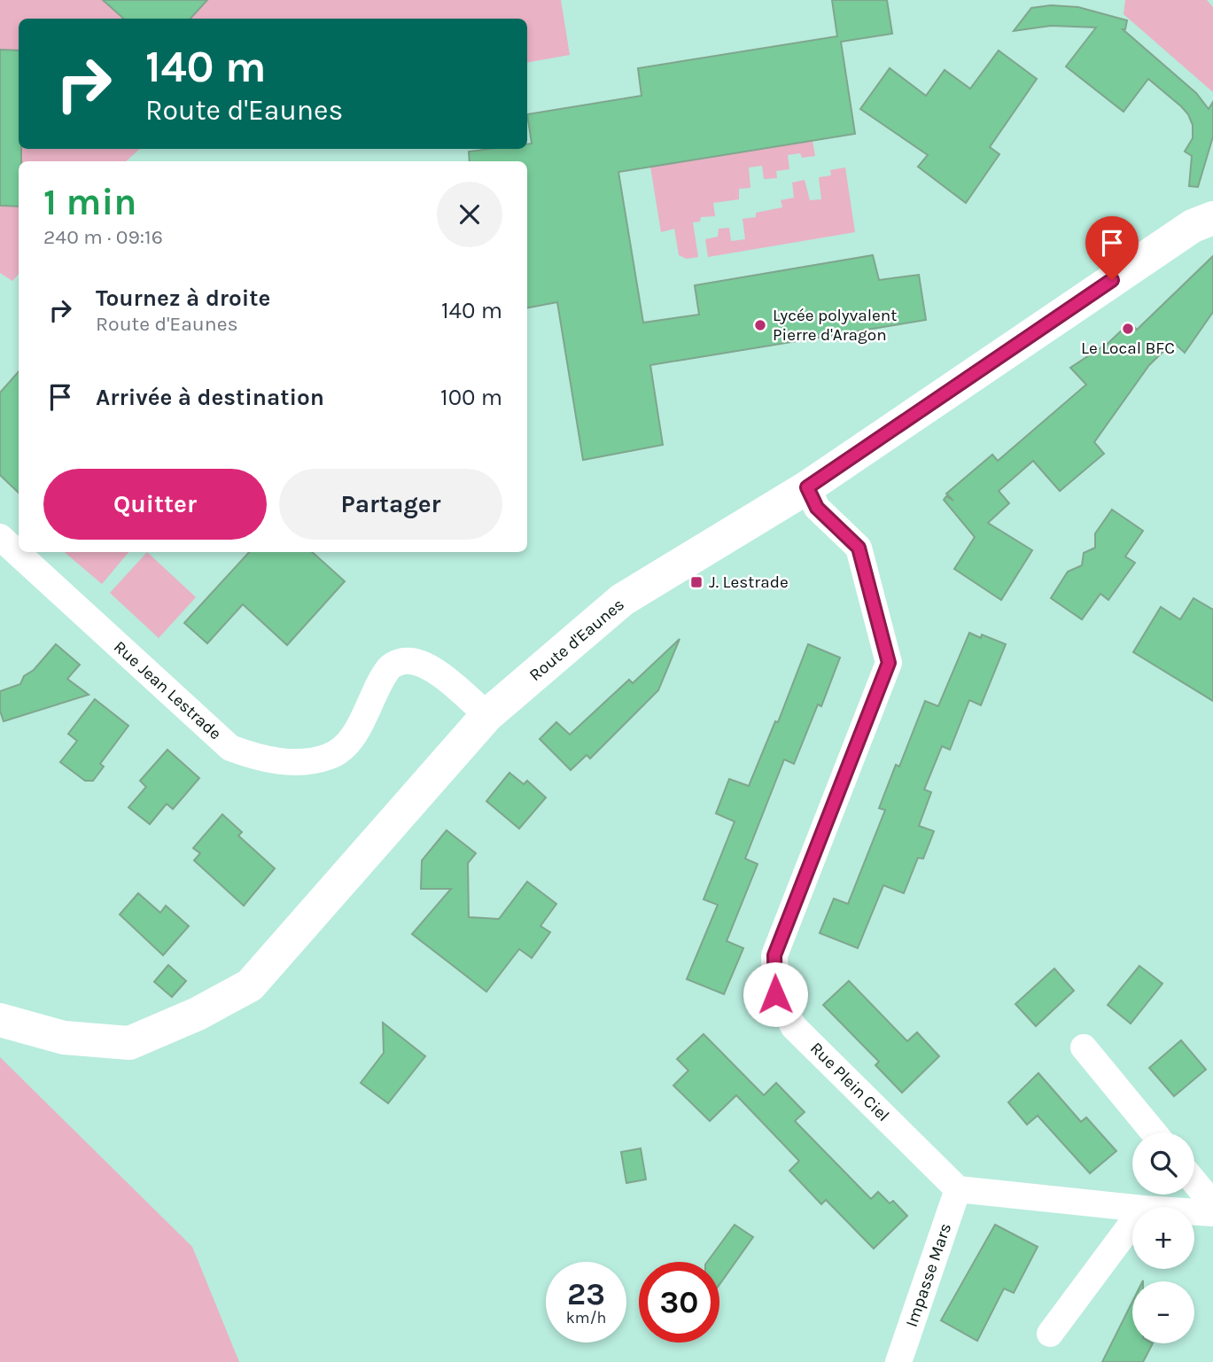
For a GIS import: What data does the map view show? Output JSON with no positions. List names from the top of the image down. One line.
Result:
{"streets":{"main road":["Route d'Eaunes"],"street":["Rue Jean Lestrade","Rue Plein Ciel","Impasse Mars"]},"crossings":[["Route d'Eaunes","Rue Jean Lestrade"],["Route d'Eaunes","Rue Plein Ciel"],["Rue Plein Ciel","Impasse Mars"]],"places":{"other":["Lycée polyvalent Pierre d'Aragon","Le Local BFC"],"transit":["J. Lestrade"]},"page":{"turn":["140 m","Route d'Eaunes"],"heading":["1 min","240 m · 09:16"],"list":[{"name":"Tournez à droite","note":"Route d'Eaunes","value":"140 m"},{"name":"Arrivée à destination","value":"100 m"}],"buttons":["Quitter","Partager"],"map_buttons":["+","−"],"speed":"23 km/h","limit":"30"}}
